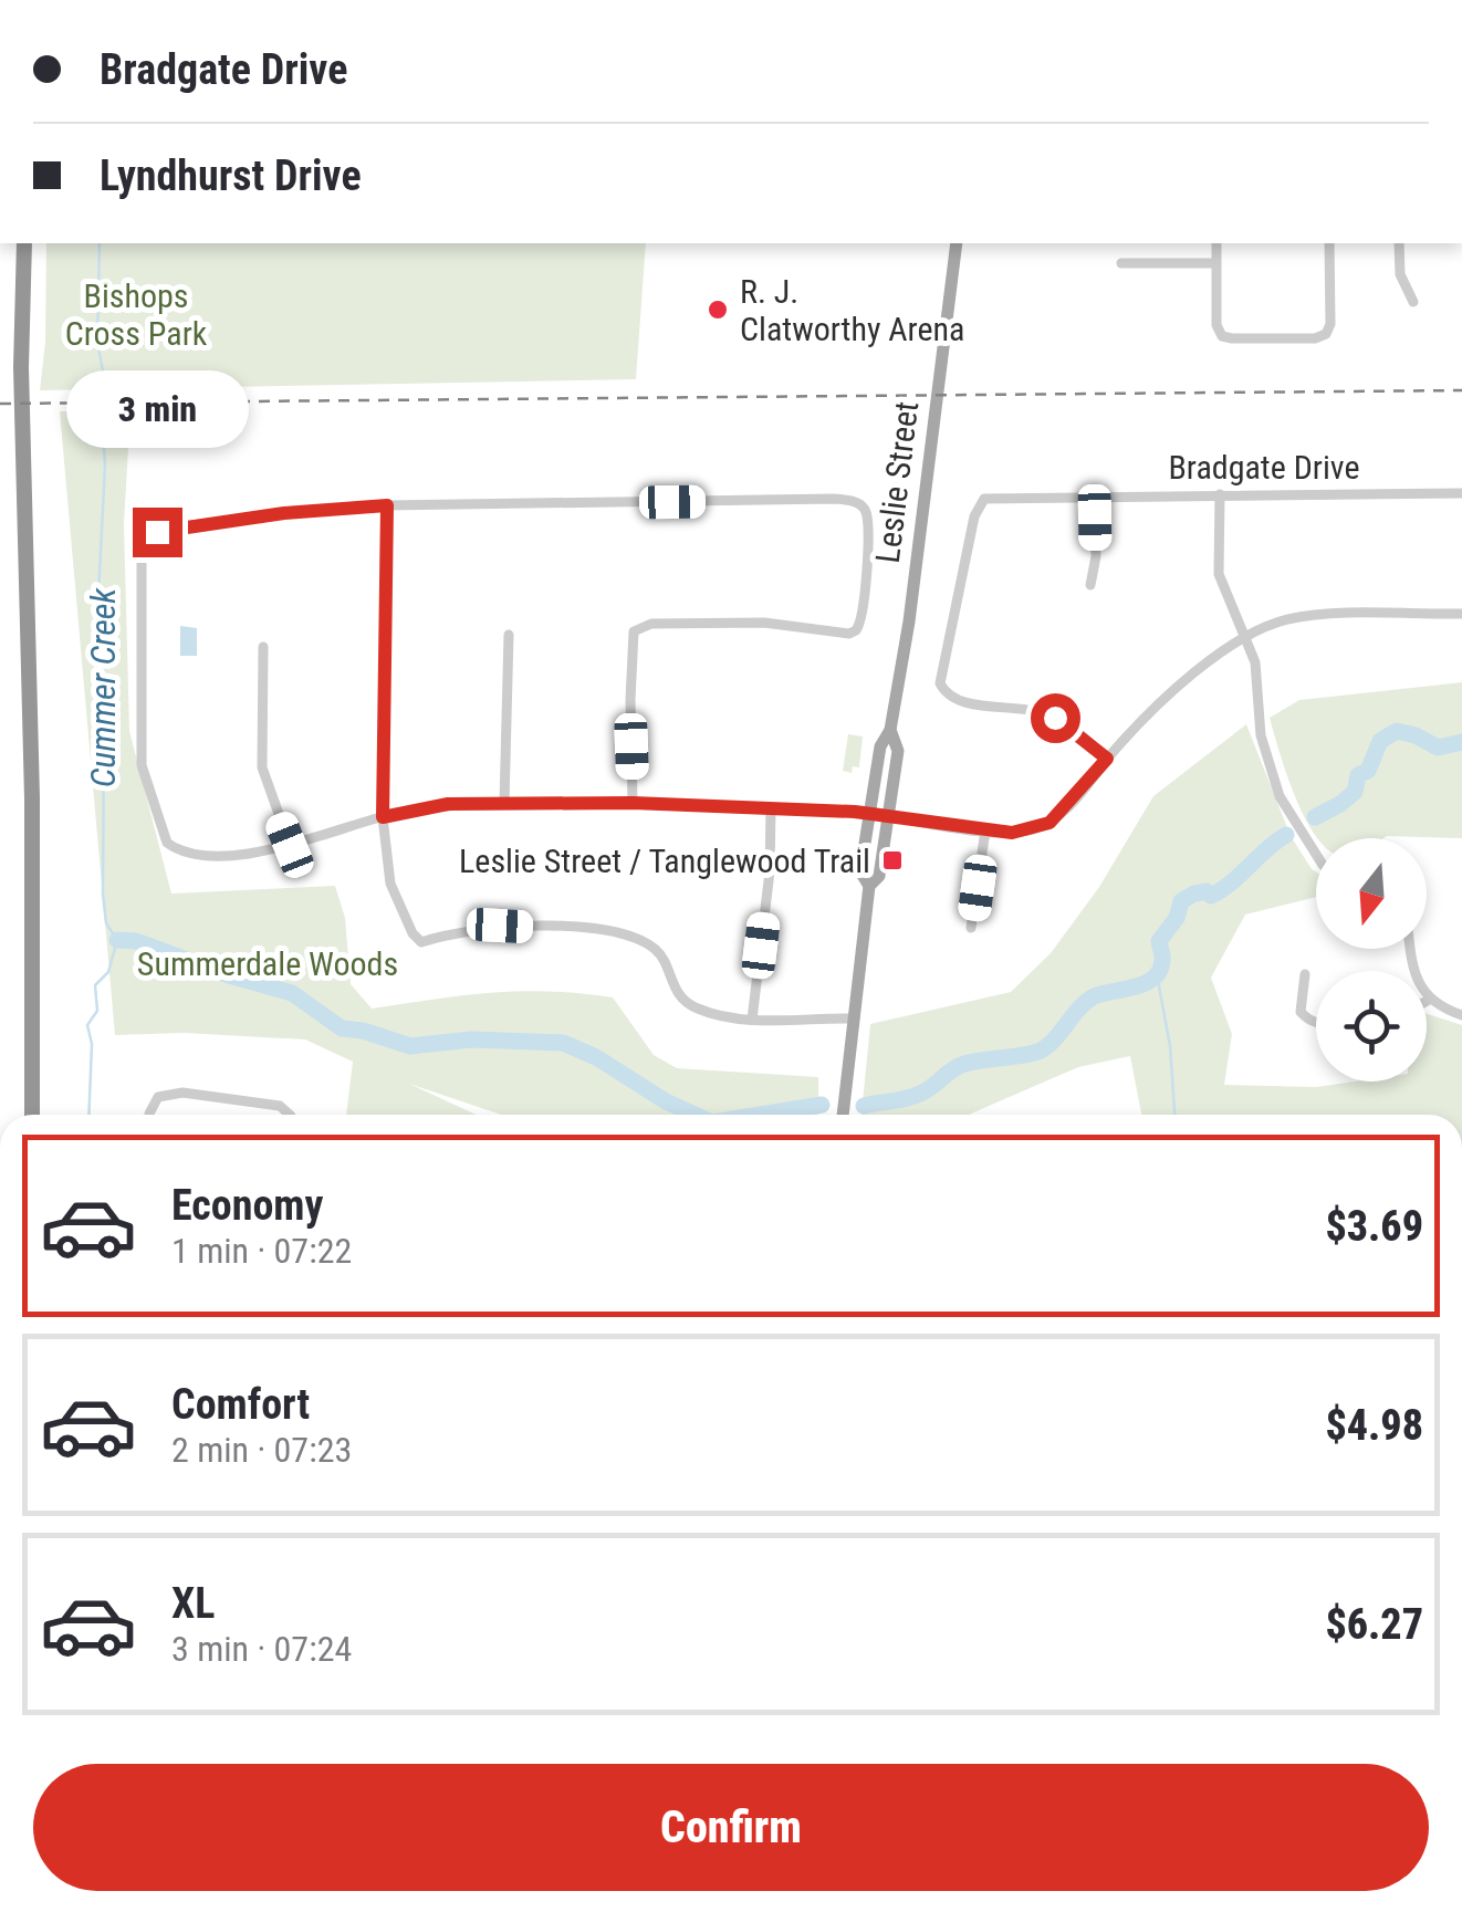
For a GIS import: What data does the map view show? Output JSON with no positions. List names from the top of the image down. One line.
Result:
{"streets":{"main road":["Leslie Street"],"street":["Bradgate Drive"]},"water":["Cummer Creek"],"parks":["Bishops Cross Park","Summerdale Woods"],"places":{"other":["R. J. Clatworthy Arena"],"transit":["Leslie Street / Tanglewood Trail"]},"north":"bottom","page":{"banner":["Bradgate Drive","Lyndhurst Drive"],"bubble":"3 min","list":[{"name":"Economy","note":"1 min · 07:22","value":"$3.69"},{"name":"Comfort","note":"2 min · 07:23","value":"$4.98"},{"name":"XL","note":"3 min · 07:24","value":"$6.27"}],"buttons":"Confirm"}}
